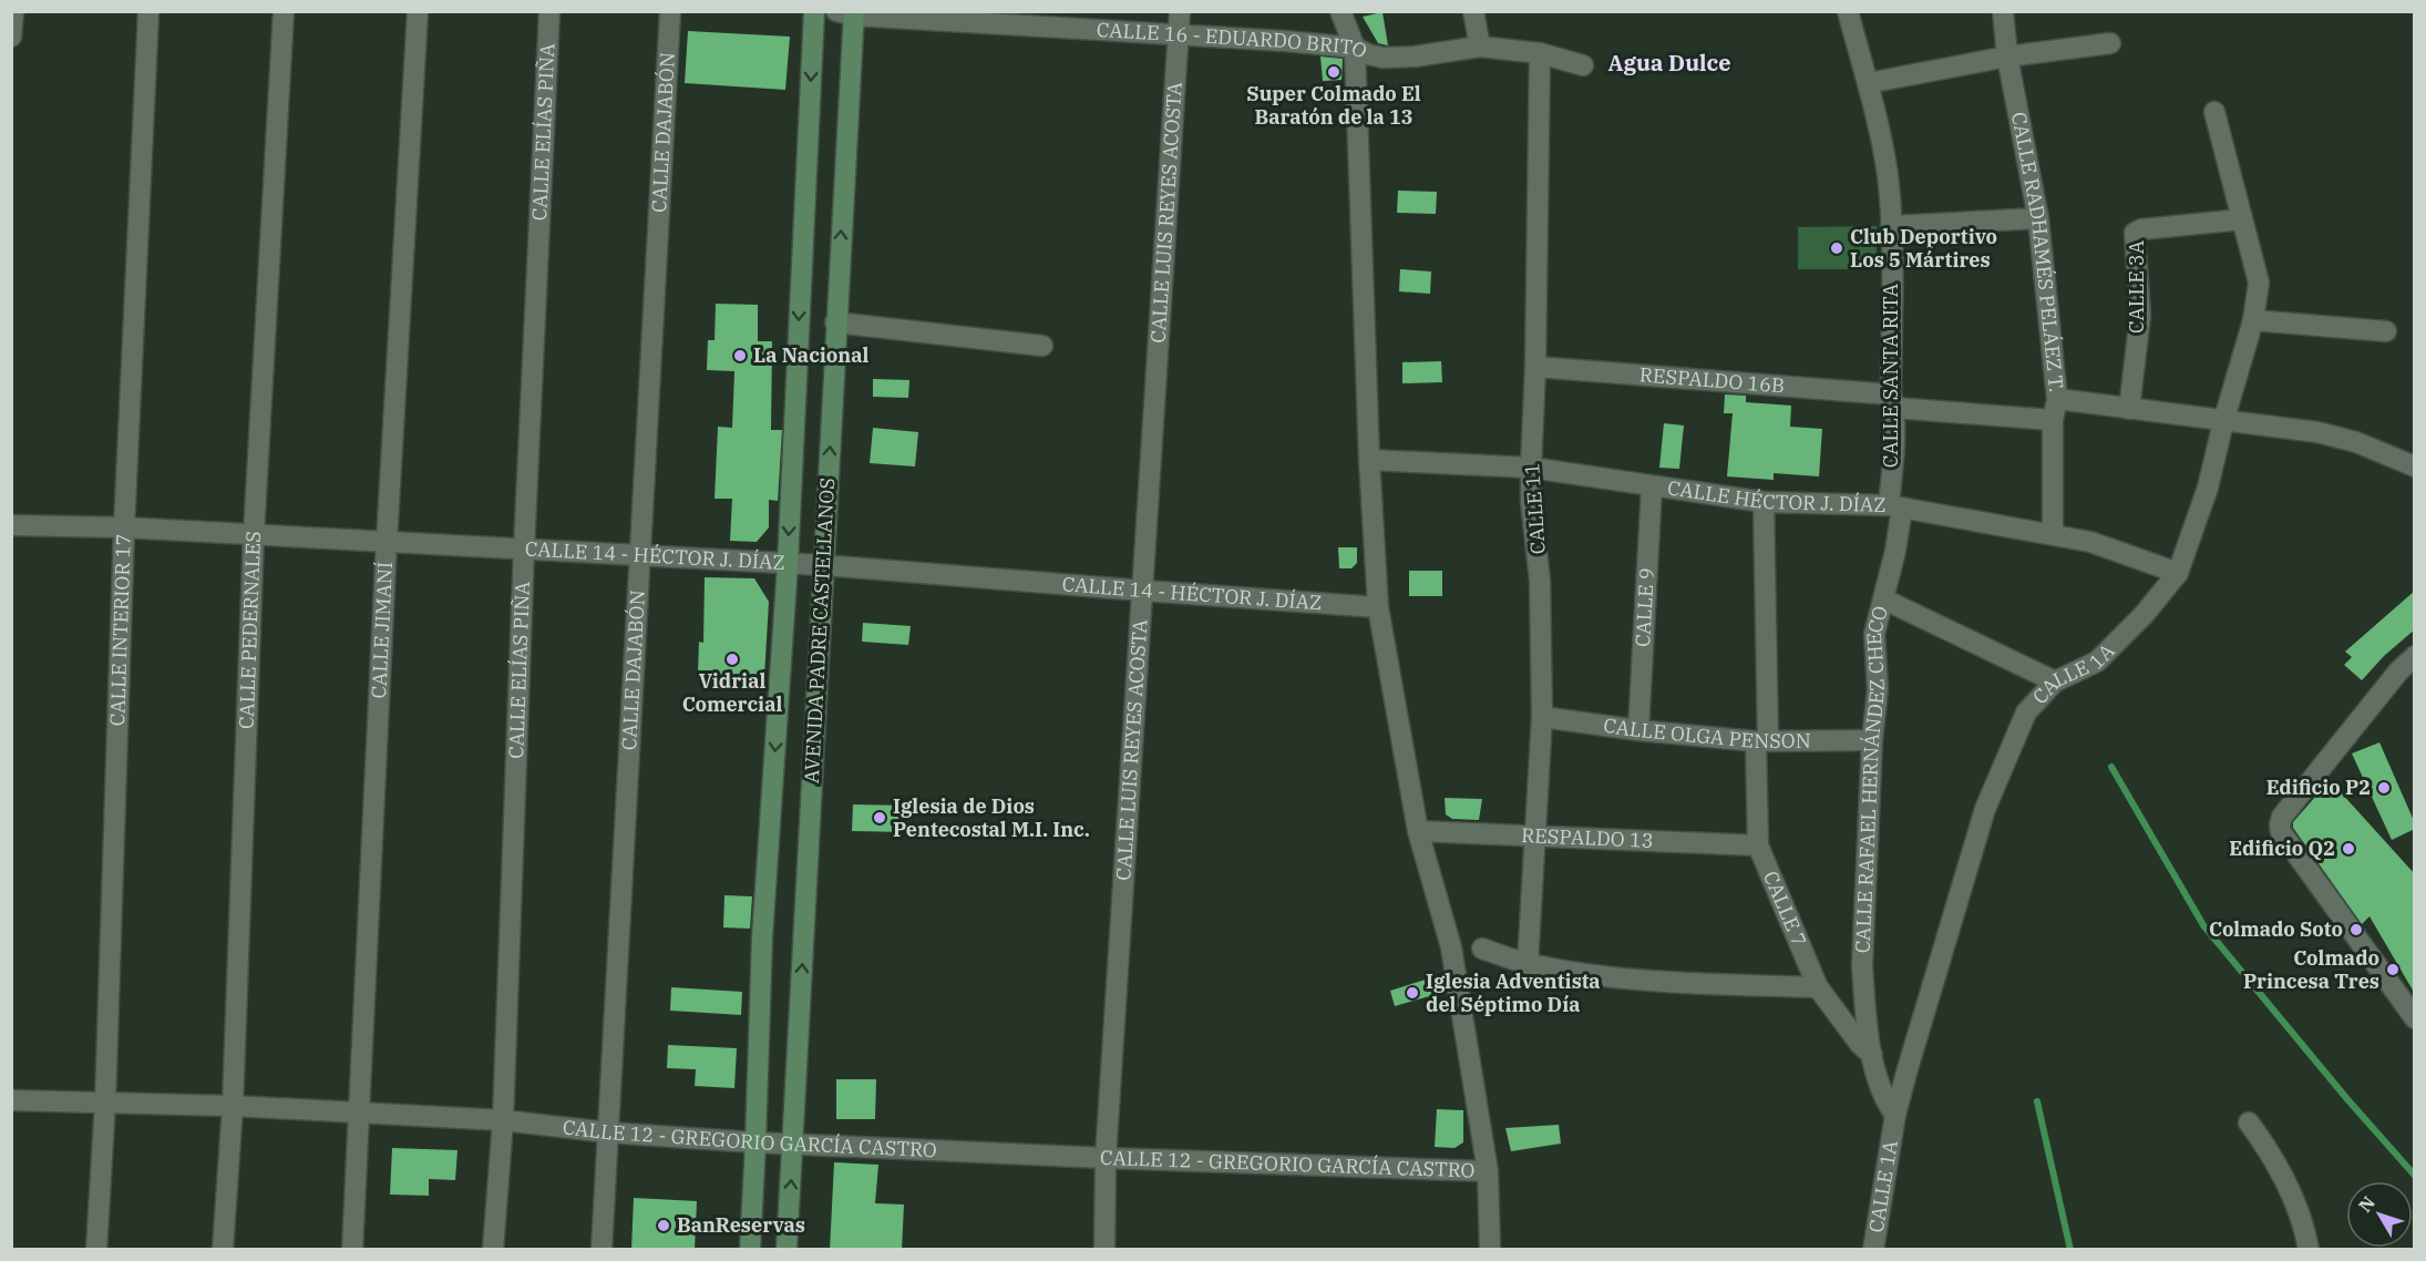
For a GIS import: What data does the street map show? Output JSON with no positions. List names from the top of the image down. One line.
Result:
{"streets":{"main road":["AVENIDA PADRE CASTELLANOS"],"street":["CALLE 16 - EDUARDO BRITO","CALLE ELÍAS PIÑA","CALLE DAJABÓN","CALLE LUIS REYES ACOSTA","CALLE RADHAMÉS PELÁEZ T.","CALLE 3A","CALLE SANTA RITA","RESPALDO 16B","CALLE HÉCTOR J. DÍAZ","CALLE 11","CALLE 14 - HÉCTOR J. DÍAZ","CALLE 9","CALLE INTERIOR 17","CALLE PEDERNALES","CALLE JIMANÍ","CALLE 1A","CALLE OLGA PENSON","CALLE RAFAEL HERNÁNDEZ CHECO","RESPALDO 13","CALLE 7","CALLE 12 - GREGORIO GARCÍA CASTRO"]},"crossings":[["CALLE 16 - EDUARDO BRITO","CALLE LUIS REYES ACOSTA"],["CALLE 16 - EDUARDO BRITO","CALLE 11"],["CALLE 16 - EDUARDO BRITO","AVENIDA PADRE CASTELLANOS"],["CALLE ELÍAS PIÑA","CALLE 14 - HÉCTOR J. DÍAZ"],["CALLE ELÍAS PIÑA","CALLE 12 - GREGORIO GARCÍA CASTRO"],["CALLE DAJABÓN","CALLE 14 - HÉCTOR J. DÍAZ"],["CALLE DAJABÓN","CALLE 12 - GREGORIO GARCÍA CASTRO"],["CALLE LUIS REYES ACOSTA","CALLE 14 - HÉCTOR J. DÍAZ"],["CALLE LUIS REYES ACOSTA","CALLE 12 - GREGORIO GARCÍA CASTRO"],["CALLE RADHAMÉS PELÁEZ T.","RESPALDO 16B"],["CALLE RADHAMÉS PELÁEZ T.","CALLE HÉCTOR J. DÍAZ"],["CALLE 3A","CALLE 1A"],["CALLE SANTA RITA","RESPALDO 16B"],["CALLE SANTA RITA","CALLE HÉCTOR J. DÍAZ"],["CALLE SANTA RITA","CALLE RAFAEL HERNÁNDEZ CHECO"],["RESPALDO 16B","CALLE 11"],["CALLE HÉCTOR J. DÍAZ","CALLE 11"],["CALLE HÉCTOR J. DÍAZ","CALLE 9"],["CALLE HÉCTOR J. DÍAZ","CALLE 1A"],["CALLE HÉCTOR J. DÍAZ","CALLE RAFAEL HERNÁNDEZ CHECO"],["CALLE HÉCTOR J. DÍAZ","CALLE 7"],["CALLE 11","CALLE OLGA PENSON"],["CALLE 11","RESPALDO 13"],["CALLE 14 - HÉCTOR J. DÍAZ","CALLE INTERIOR 17"],["CALLE 14 - HÉCTOR J. DÍAZ","CALLE PEDERNALES"],["CALLE 14 - HÉCTOR J. DÍAZ","CALLE JIMANÍ"],["CALLE 14 - HÉCTOR J. DÍAZ","AVENIDA PADRE CASTELLANOS"],["CALLE 9","CALLE OLGA PENSON"],["CALLE INTERIOR 17","CALLE 12 - GREGORIO GARCÍA CASTRO"],["CALLE PEDERNALES","CALLE 12 - GREGORIO GARCÍA CASTRO"],["CALLE JIMANÍ","CALLE 12 - GREGORIO GARCÍA CASTRO"],["AVENIDA PADRE CASTELLANOS","CALLE 12 - GREGORIO GARCÍA CASTRO"],["CALLE OLGA PENSON","CALLE RAFAEL HERNÁNDEZ CHECO"],["CALLE OLGA PENSON","CALLE 7"],["CALLE RAFAEL HERNÁNDEZ CHECO","CALLE 7"],["RESPALDO 13","CALLE 7"]],"districts":["Agua Dulce"],"places":["Super Colmado El Baratón de la 13","Club Deportivo Los 5 Mártires","La Nacional","Vidrial Comercial","Edificio P2","Iglesia de Dios Pentecostal M.I. Inc.","Edificio Q2","Colmado Soto","Colmado Princesa Tres","Iglesia Adventista del Séptimo Día","BanReservas"],"north":"top left"}
